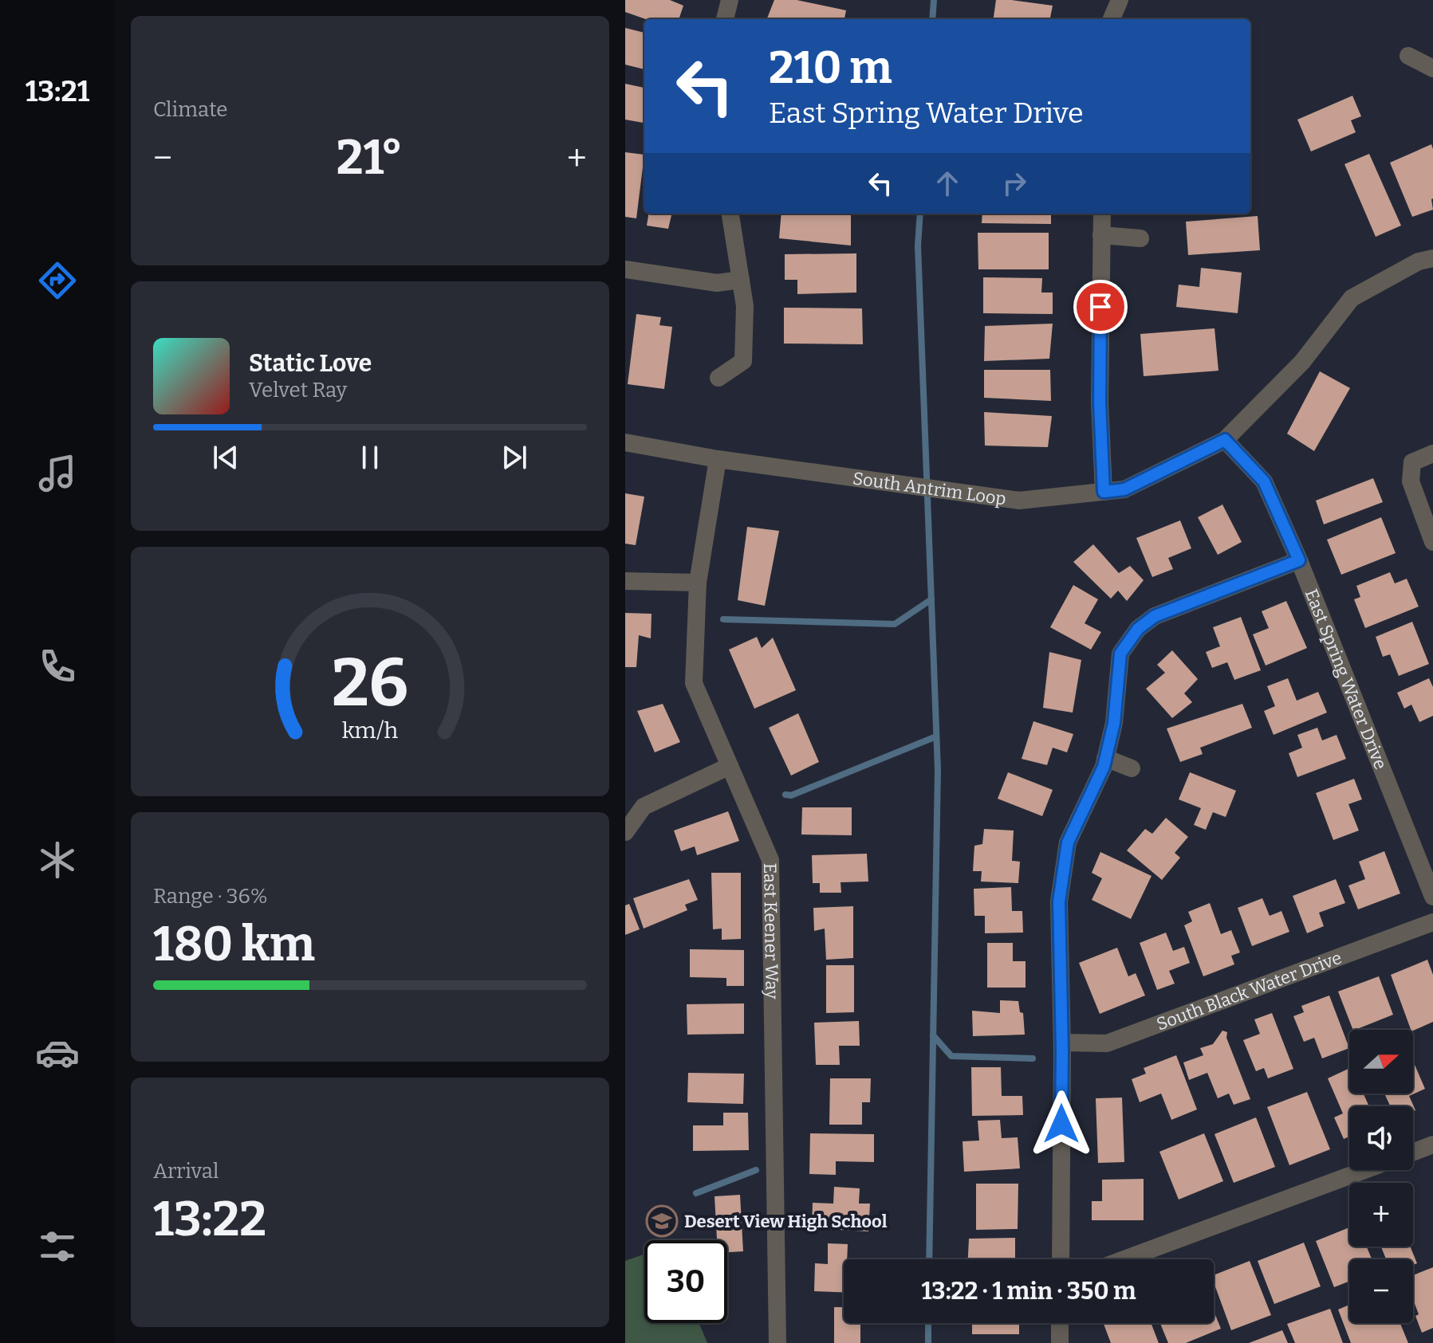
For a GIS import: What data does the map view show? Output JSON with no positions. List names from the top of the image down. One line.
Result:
{"streets":{"street":["South Antrim Loop","East Spring Water Drive","East Keener Way","South Black Water Drive"]},"crossings":[["South Antrim Loop","East Spring Water Drive"],["South Antrim Loop","East Keener Way"]],"places":{"school or university":["Desert View High School"]},"north":"right","page":{"tabs":"13:21","tile":["Climate",["Range · 36%","180 km"],["Arrival","13:22"]],"turn":["210 m","East Spring Water Drive"],"heat":["−","21°","+"],"song":["Static Love","Velvet Ray"],"map_buttons":["+","−"],"limit":"30","trip":"13:22 · 1 min · 350 m","gauge":["26","km/h"]}}
